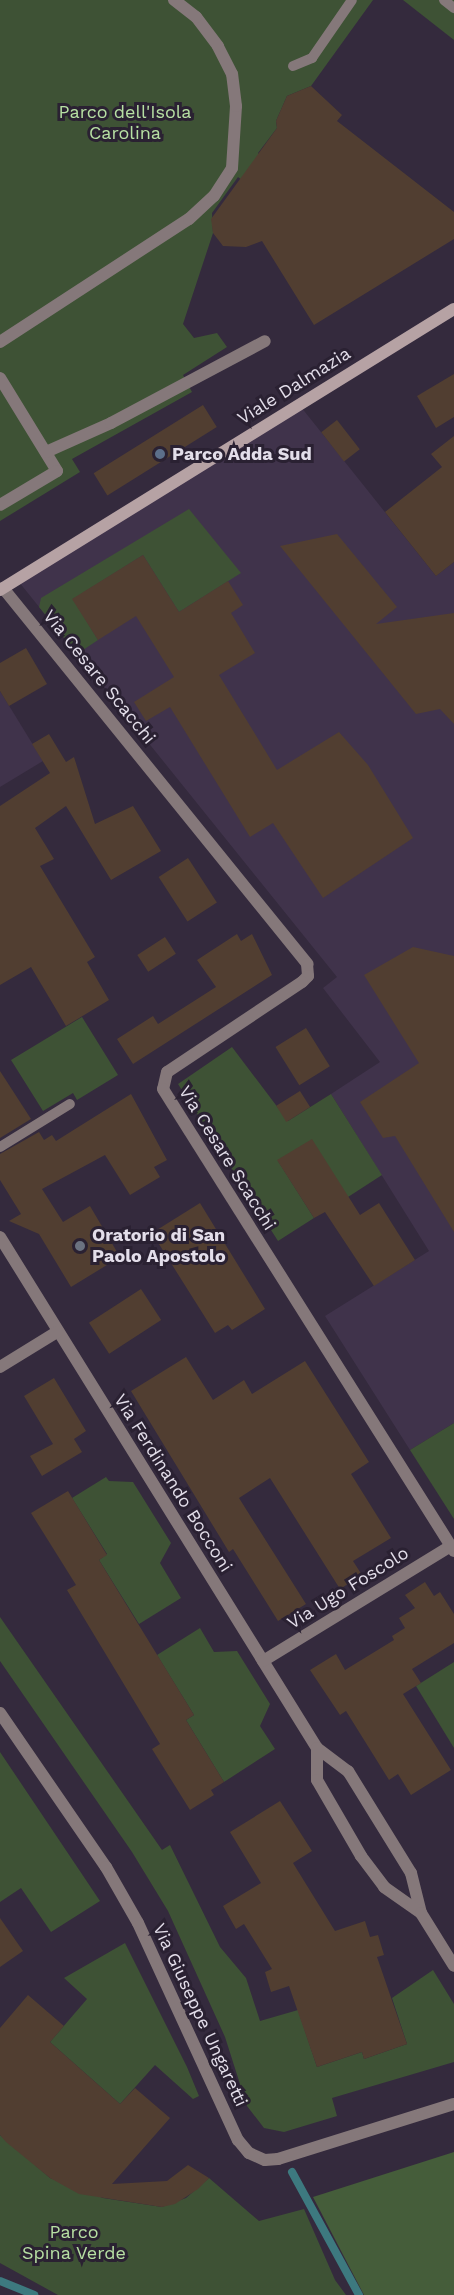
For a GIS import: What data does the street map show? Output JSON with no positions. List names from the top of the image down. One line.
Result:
{"streets":{"street":["Viale Dalmazia","Via Cesare Scacchi","Via Ferdinando Bocconi","Via Ugo Foscolo","Via Giuseppe Ungaretti"]},"crossings":[["Viale Dalmazia","Via Cesare Scacchi"],["Via Cesare Scacchi","Via Ugo Foscolo"],["Via Ferdinando Bocconi","Via Ugo Foscolo"]],"parks":["Parco dell'Isola Carolina","Parco Spina Verde"],"places":["Parco Adda Sud","Oratorio di San Paolo Apostolo"]}
